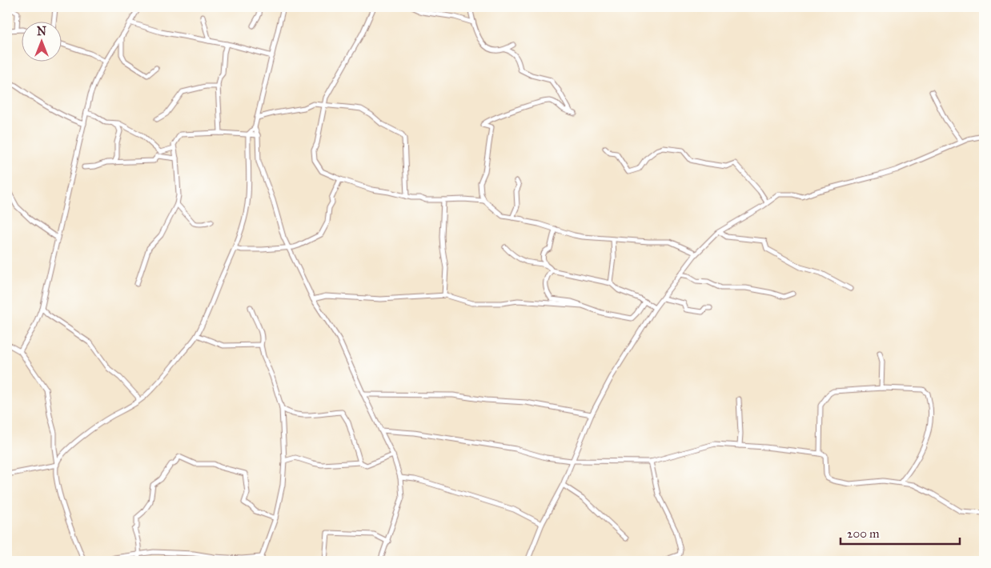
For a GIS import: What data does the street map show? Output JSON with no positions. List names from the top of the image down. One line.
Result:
{"scale_bar":"200 m","north":"top"}
